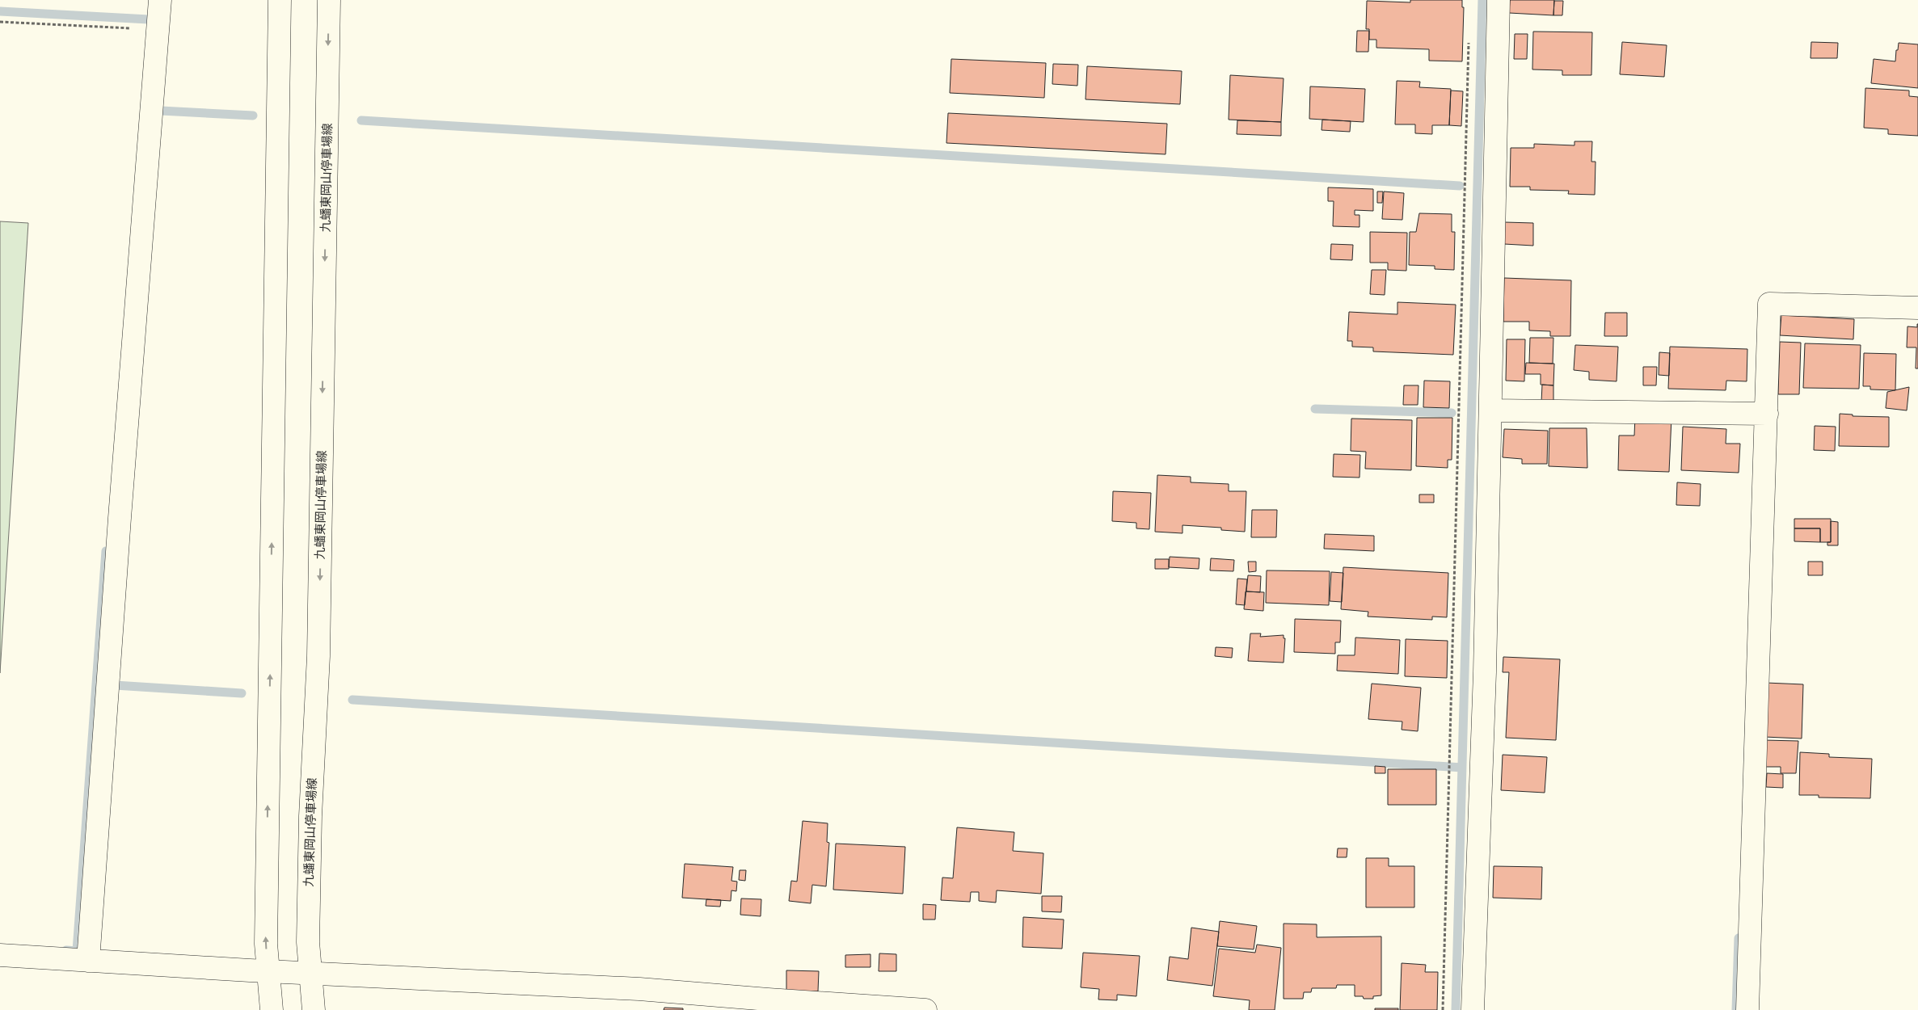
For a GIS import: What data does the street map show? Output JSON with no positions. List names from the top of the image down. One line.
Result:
{"streets":{"street":["九蟠東岡山停車場線"]}}
